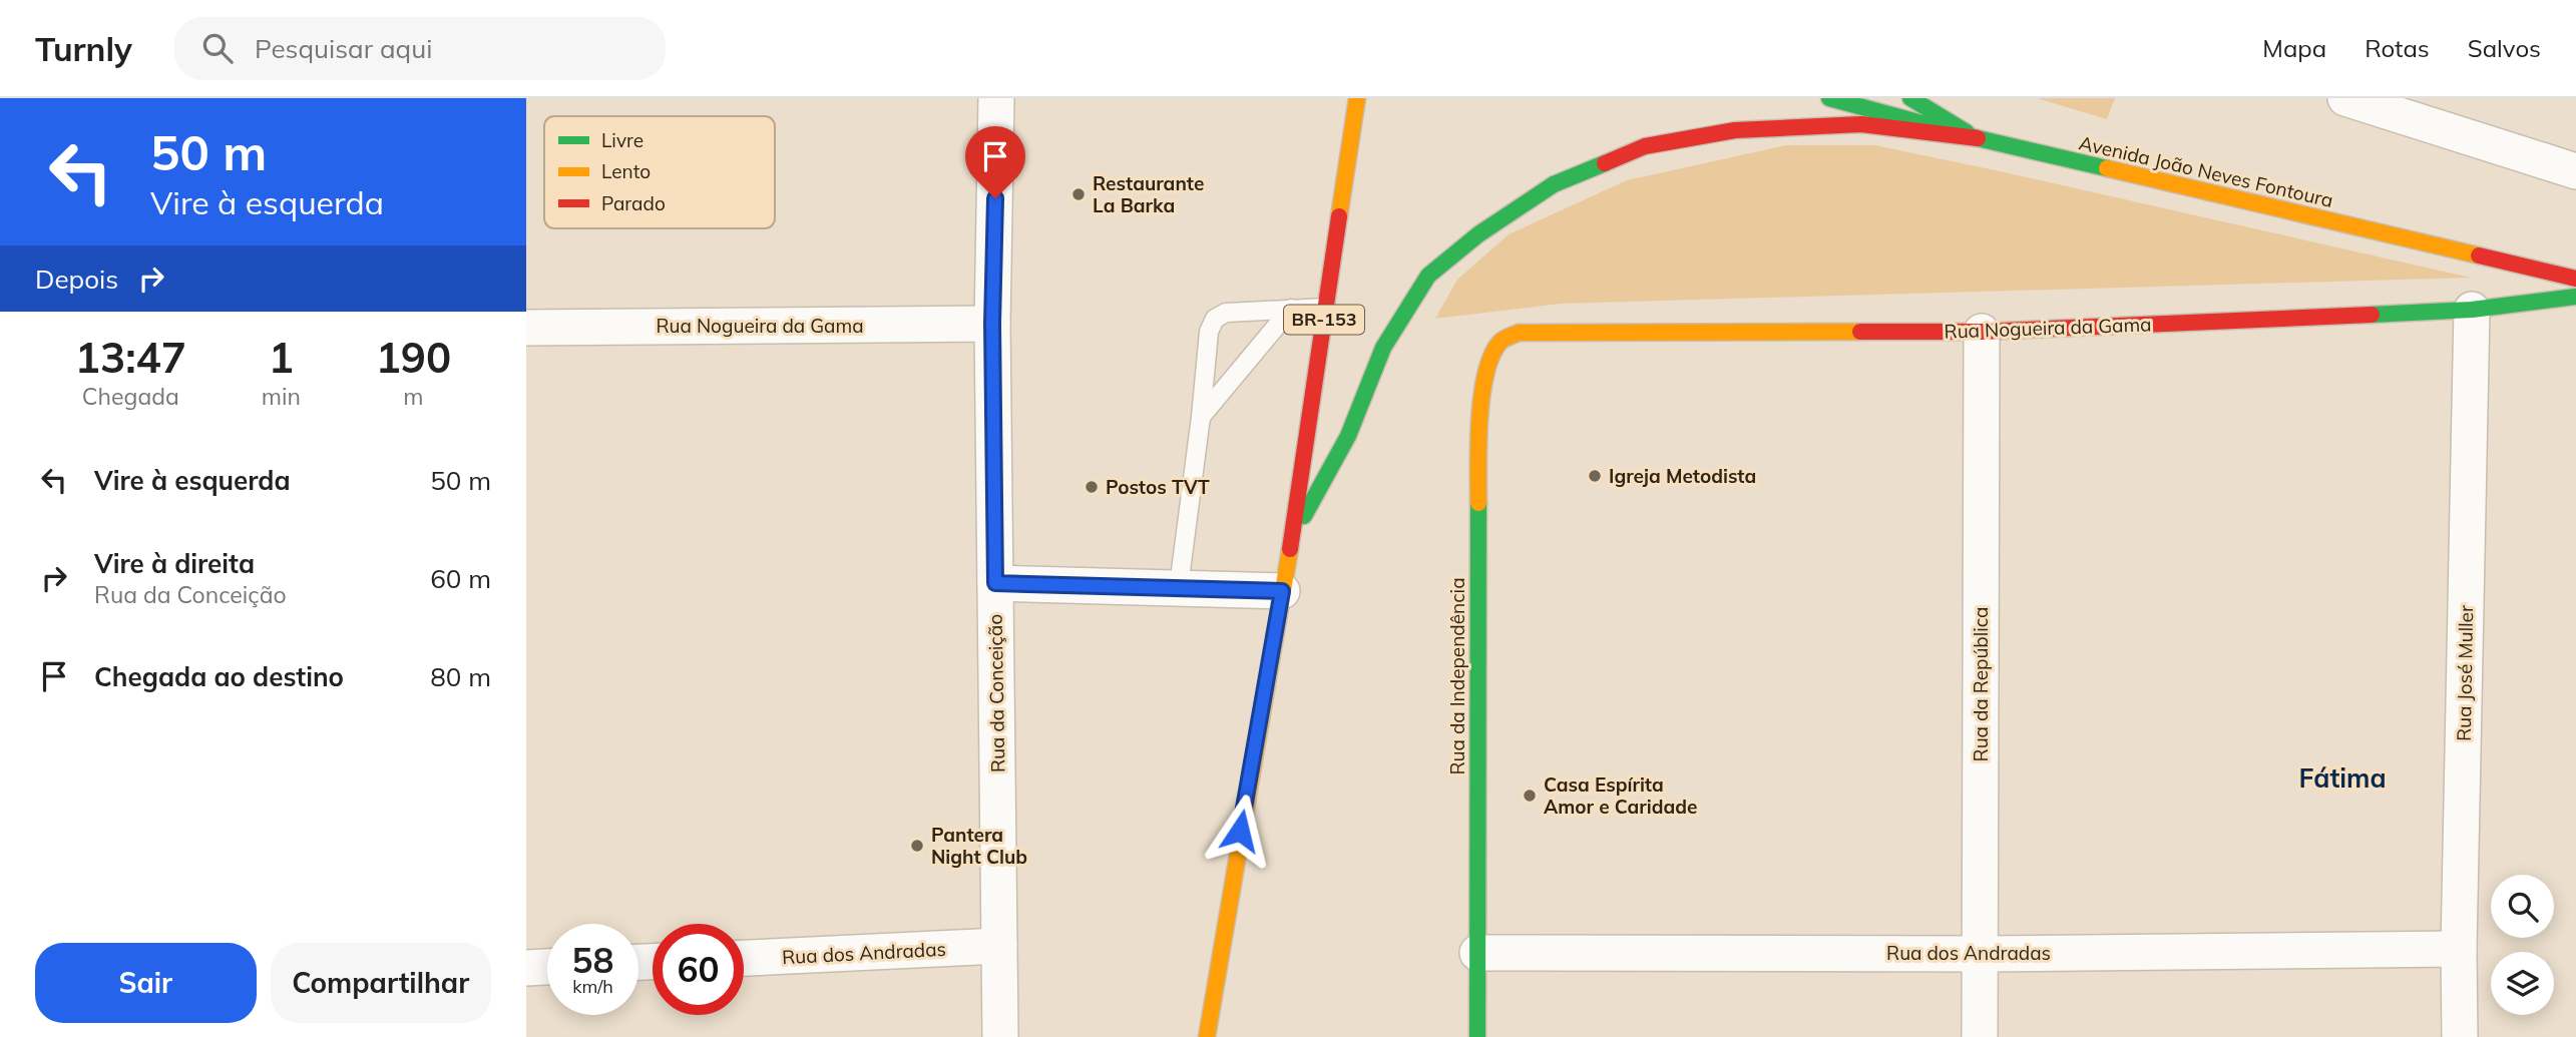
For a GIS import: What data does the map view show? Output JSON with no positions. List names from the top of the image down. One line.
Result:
{"streets":{"main road":["Avenida João Neves Fontoura","BR-153","Rua Nogueira da Gama","Rua da Independência"],"street":["Rua José Muller","Rua da República","Rua da Conceição","Rua dos Andradas"]},"crossings":[["Rua Nogueira da Gama","Rua José Muller"],["Rua Nogueira da Gama","Rua da Independência"],["Rua Nogueira da Gama","Rua da República"],["Rua Nogueira da Gama","Rua da Conceição"],["Rua José Muller","Rua dos Andradas"],["Rua da Independência","Rua dos Andradas"],["Rua da República","Rua dos Andradas"],["Rua da Conceição","Rua dos Andradas"]],"districts":["Fátima"],"places":["Restaurante La Barka","Igreja Metodista","Postos TVT","Casa Espírita Amor e Caridade","Pantera Night Club"],"legend":["Livre","Lento","Parado"],"page":{"header":"Turnly","search":"Pesquisar aqui","nav":["Mapa","Rotas","Salvos"],"turn":["50 m","Vire à esquerda"],"then":"Depois","eta":["13:47","Chegada","1","min","190","m"],"list":[{"name":"Vire à esquerda","value":"50 m"},{"name":"Vire à direita","note":"Rua da Conceição","value":"60 m"},{"name":"Chegada ao destino","value":"80 m"}],"speed":"58 km/h","limit":"60","buttons":["Sair","Compartilhar"]}}
